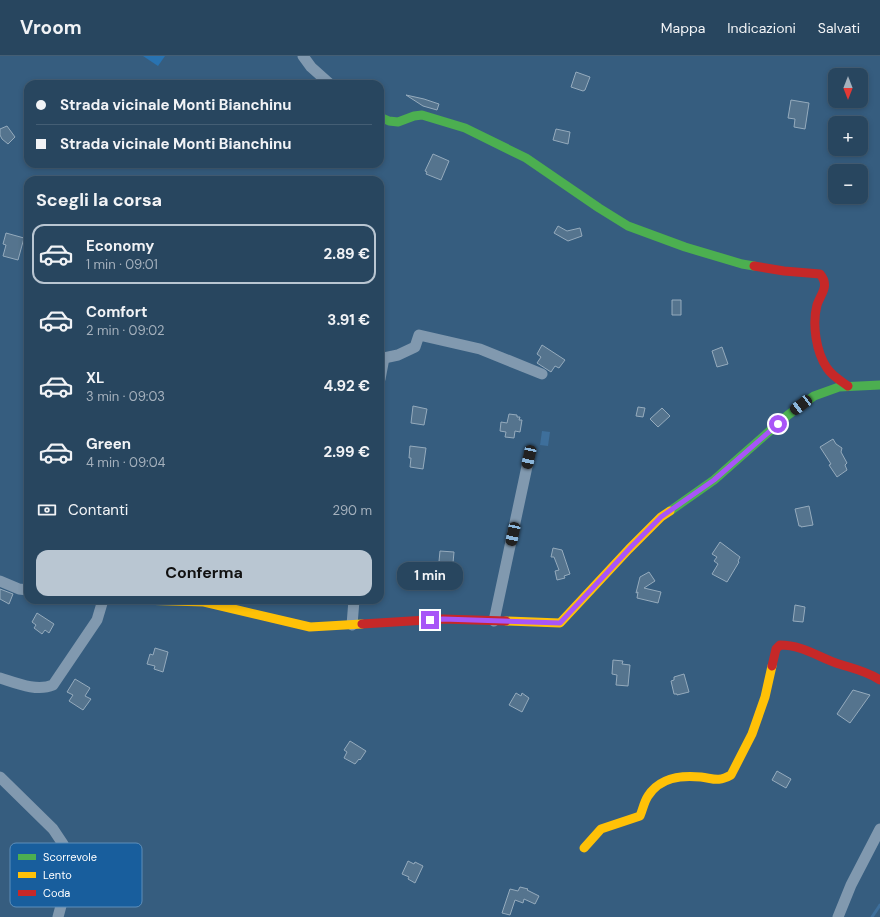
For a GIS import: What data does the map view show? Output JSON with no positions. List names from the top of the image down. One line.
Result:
{"legend":["Scorrevole","Lento","Coda"],"north":"bottom","page":{"header":"Vroom","nav":["Mappa","Indicazioni","Salvati"],"map_buttons":["+","−"],"banner":["Strada vicinale Monti Bianchinu","Strada vicinale Monti Bianchinu"],"heading":"Scegli la corsa","list":[{"name":"Economy","note":"1 min · 09:01","value":"2.89 €"},{"name":"Comfort","note":"2 min · 09:02","value":"3.91 €"},{"name":"XL","note":"3 min · 09:03","value":"4.92 €"},{"name":"Green","note":"4 min · 09:04","value":"2.99 €"}],"pay":["Contanti","290 m"],"buttons":"Conferma","bubble":"1 min"}}
